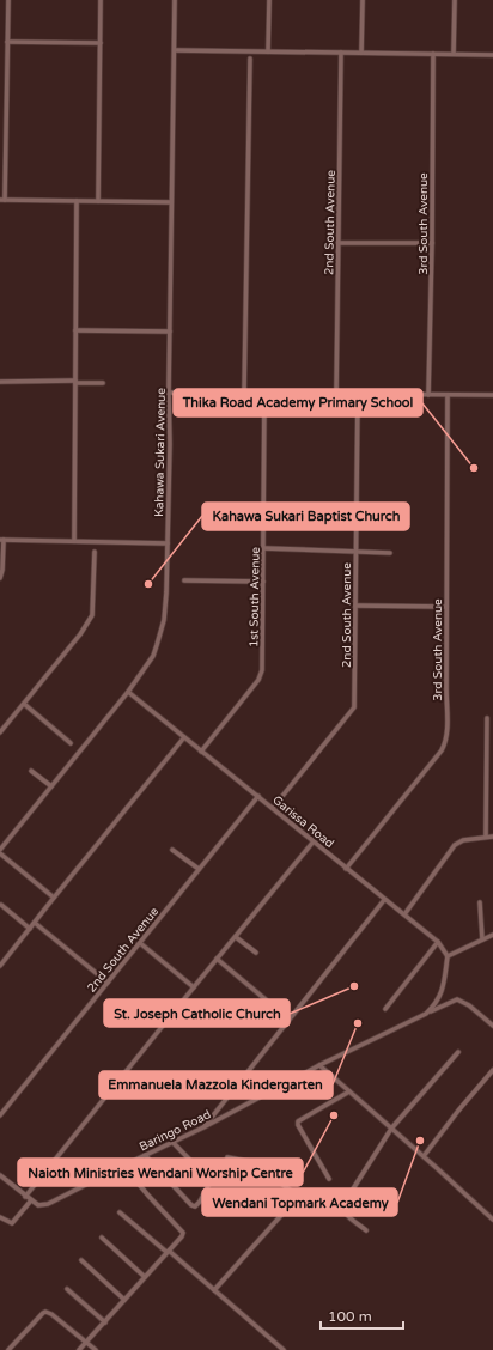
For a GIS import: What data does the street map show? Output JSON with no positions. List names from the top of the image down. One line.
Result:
{"streets":{"street":["2nd South Avenue","3rd South Avenue","Kahawa Sukari Avenue","1st South Avenue","Garissa Road","Baringo Road"]},"crossings":[["2nd South Avenue","Garissa Road"],["3rd South Avenue","Garissa Road"],["Kahawa Sukari Avenue","Garissa Road"],["1st South Avenue","Garissa Road"],["Garissa Road","Baringo Road"]],"places":["Thika Road Academy Primary School","Kahawa Sukari Baptist Church","St. Joseph Catholic Church","Emmanuela Mazzola Kindergarten","Naioth Ministries Wendani Worship Centre","Wendani Topmark Academy"],"scale_bar":"100 m"}
